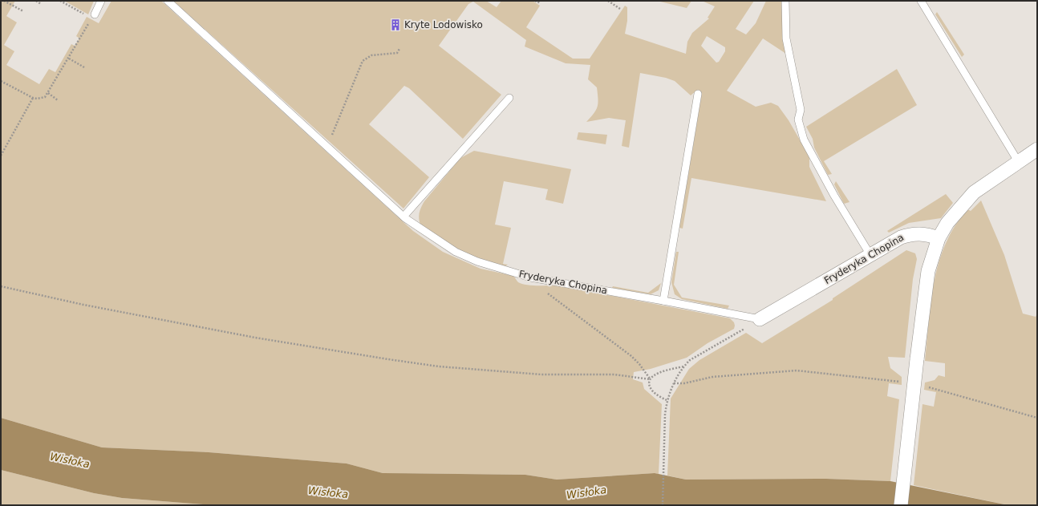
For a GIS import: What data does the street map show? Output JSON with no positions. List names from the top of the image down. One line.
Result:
{"streets":{"street":["Fryderyka Chopina"]},"water":["Wisłoka"],"places":{"building":["Kryte Lodowisko"]}}
